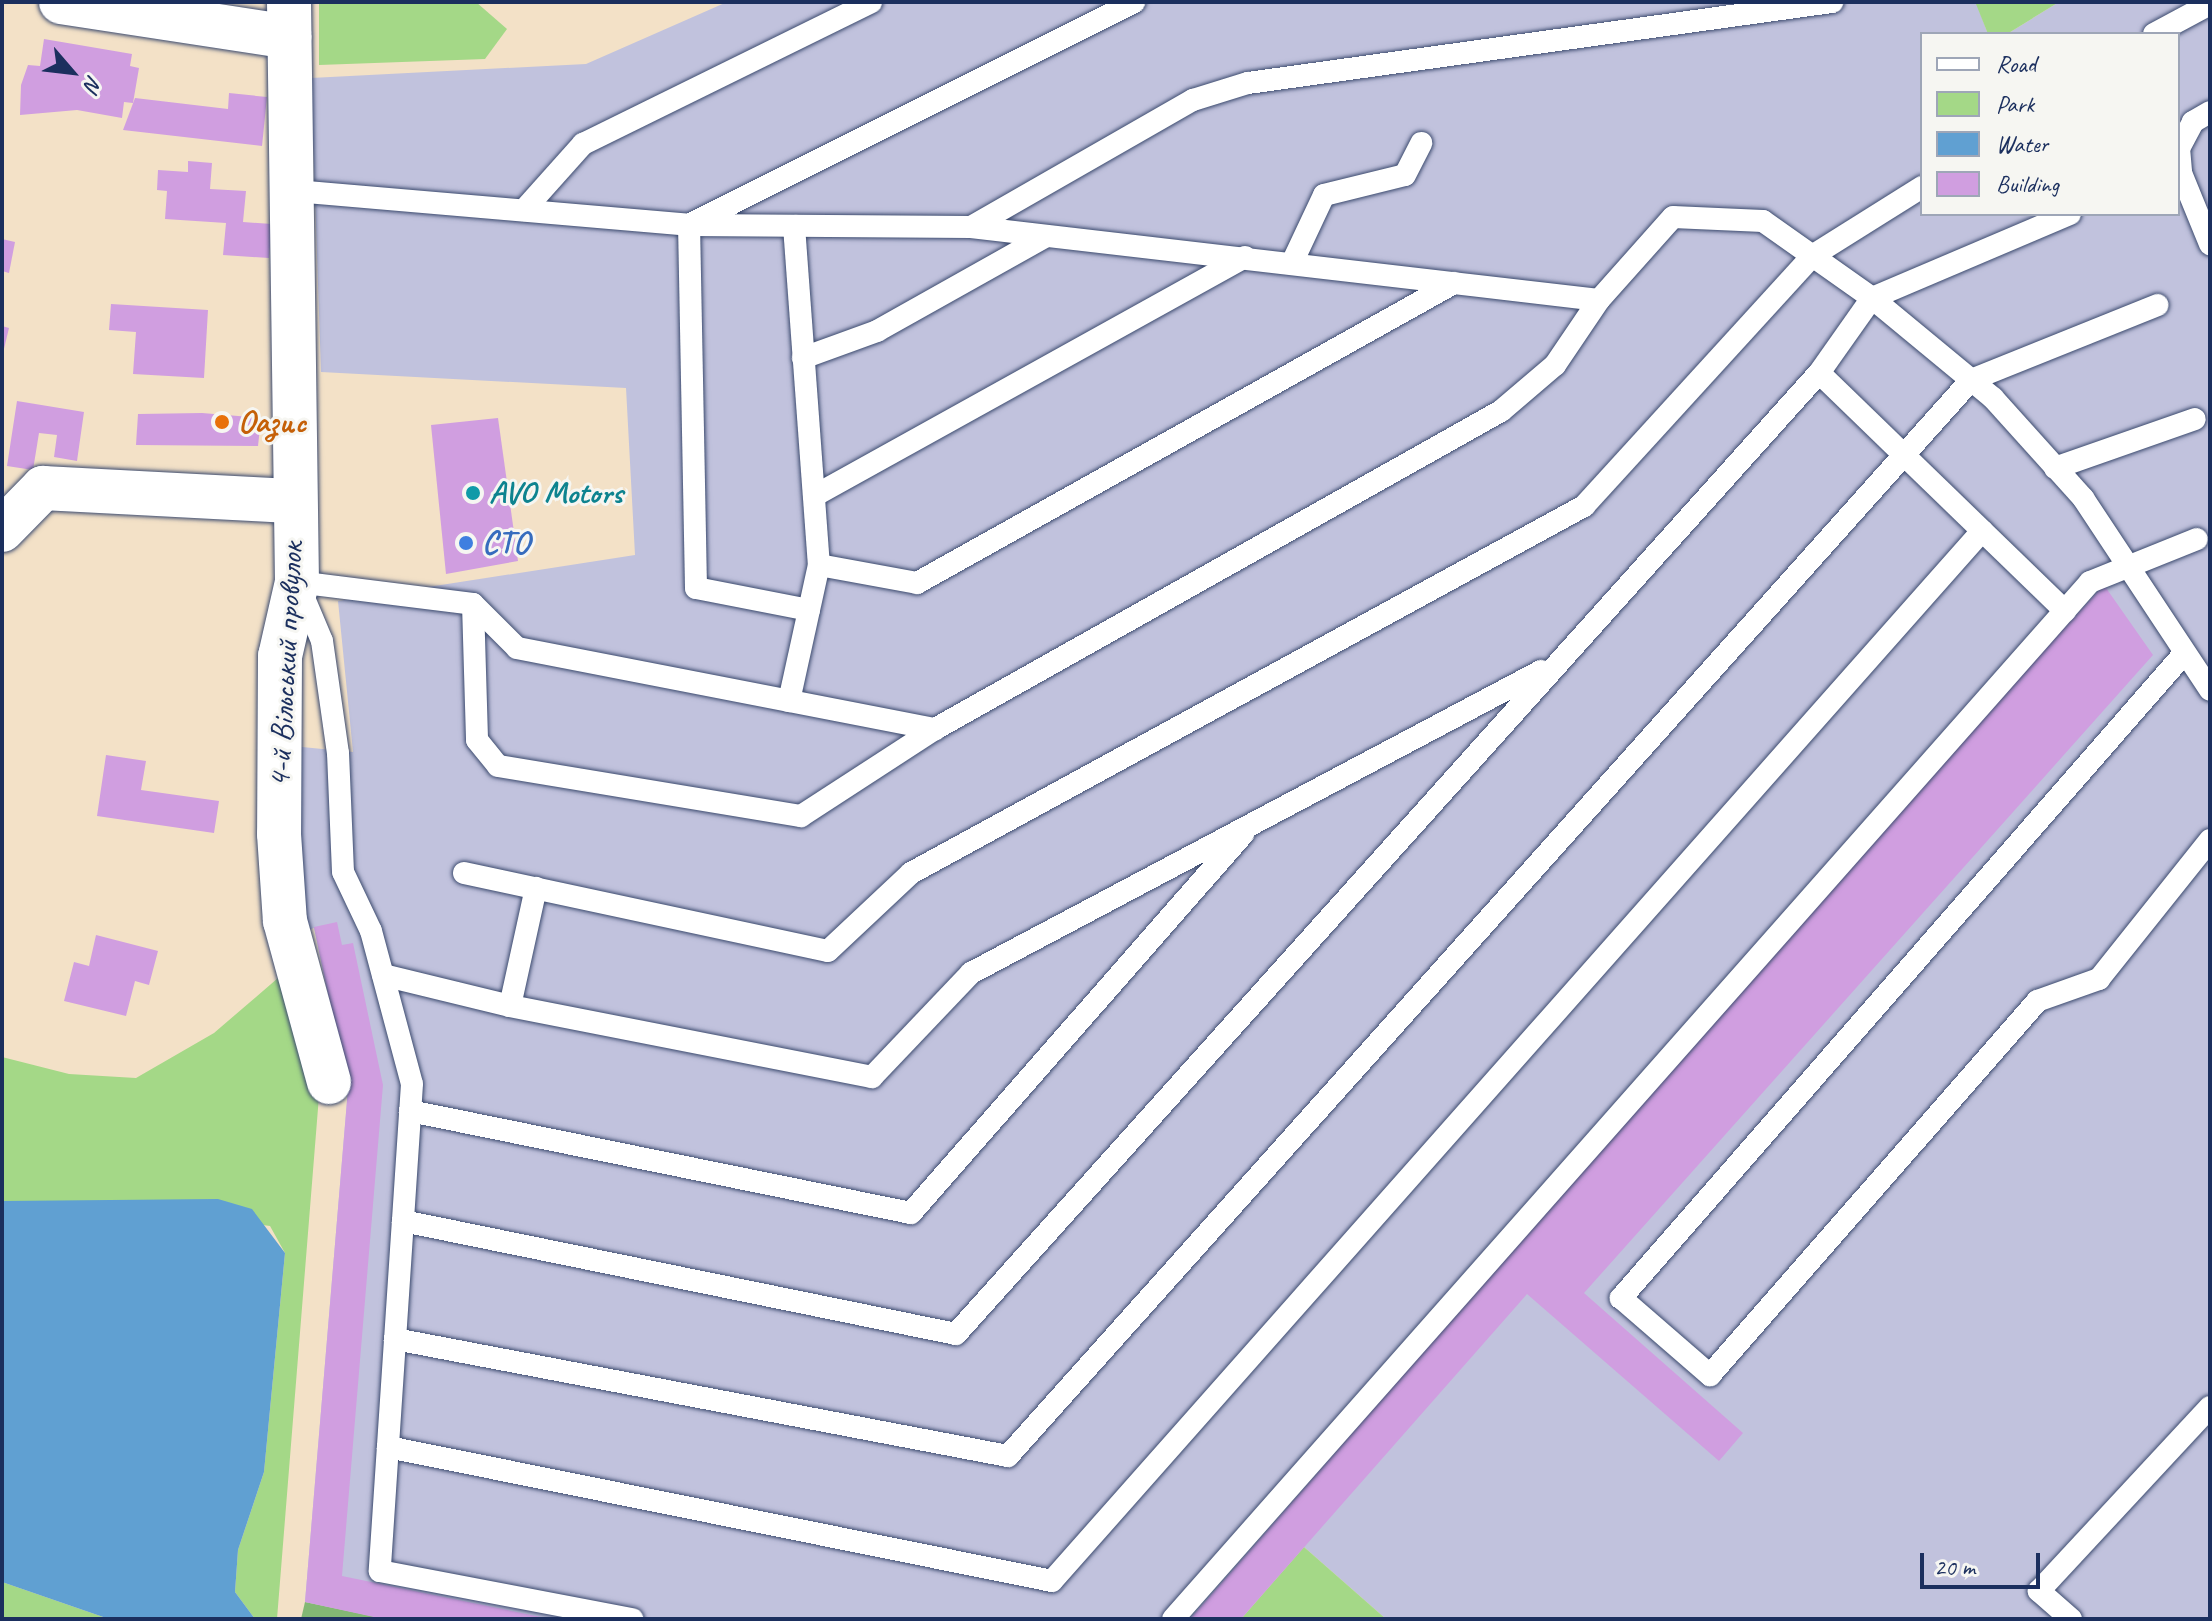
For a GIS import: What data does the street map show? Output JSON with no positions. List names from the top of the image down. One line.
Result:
{"streets":{"street":["4-й Вільський провулок"]},"places":["Оазис","AVO Motors","СТО"],"legend":["Road","Park","Water","Building"],"scale_bar":"20 m","north":"bottom right"}
